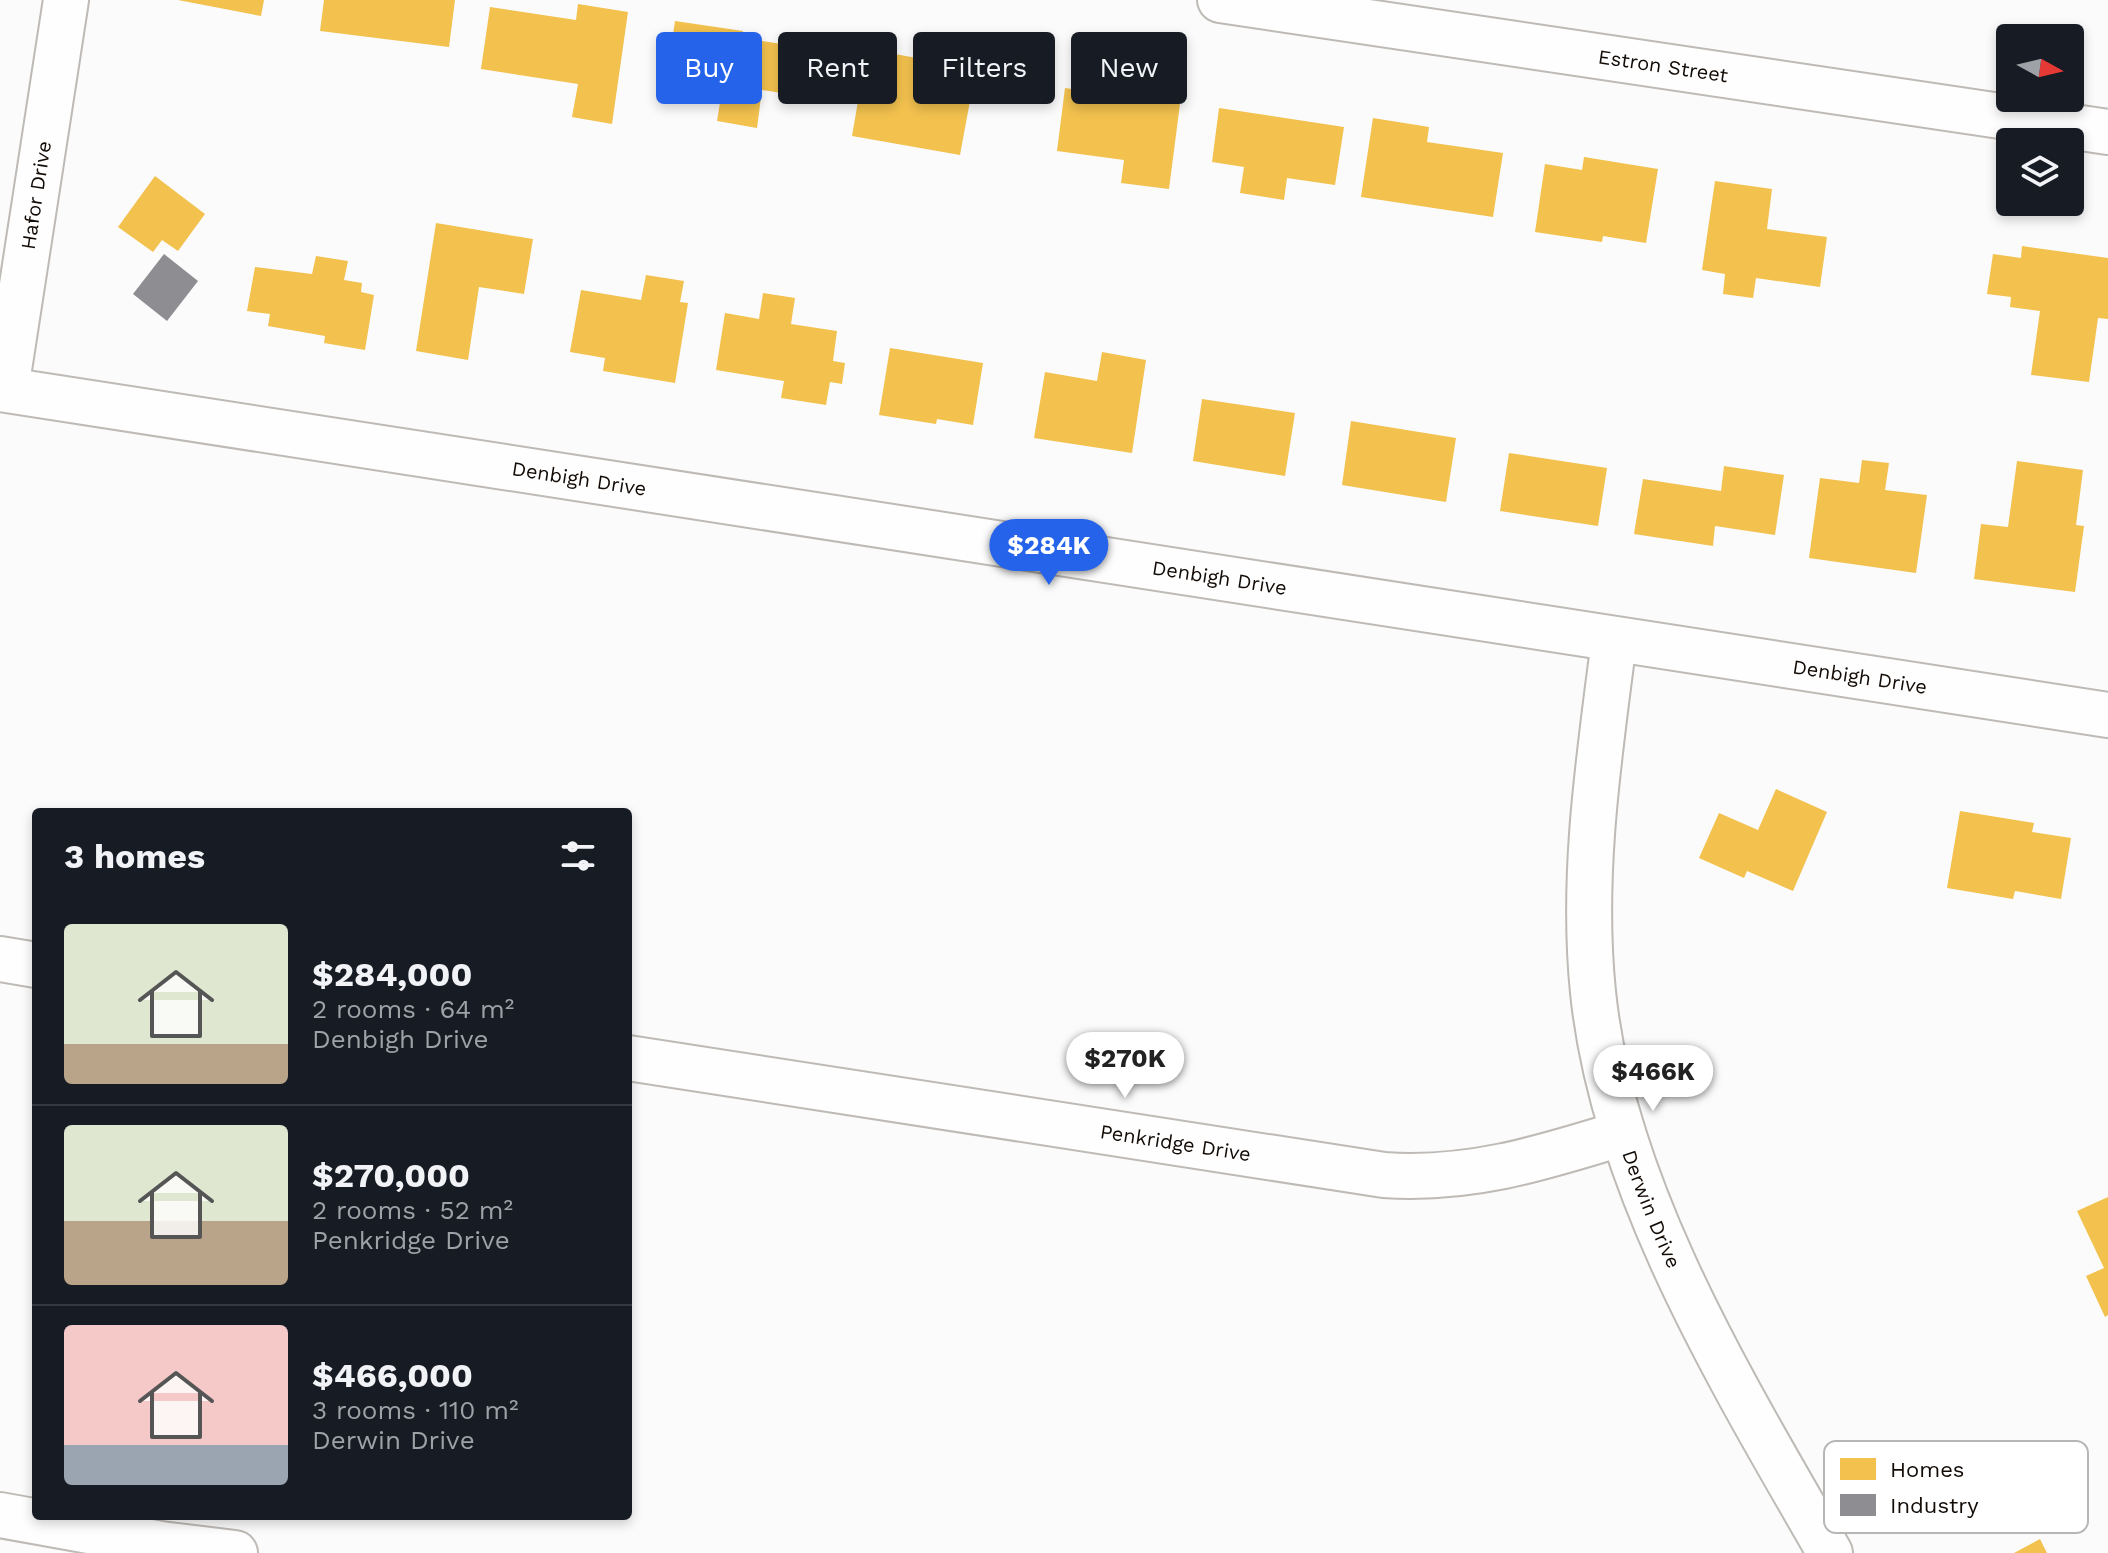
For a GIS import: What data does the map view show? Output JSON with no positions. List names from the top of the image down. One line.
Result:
{"streets":{"street":["Estron Street","Hafor Drive","Denbigh Drive","Penkridge Drive","Derwin Drive"]},"crossings":[["Hafor Drive","Denbigh Drive"],["Denbigh Drive","Derwin Drive"],["Penkridge Drive","Derwin Drive"]],"legend":["Homes","Industry"],"north":"right","page":{"chip":["Buy","Rent","Filters","New"],"price":["$284K","$270K","$466K"],"heading":"3 homes","list":[{"name":"$284,000","note":"2 rooms · 64 m² · Denbigh Drive"},{"name":"$270,000","note":"2 rooms · 52 m² · Penkridge Drive"},{"name":"$466,000","note":"3 rooms · 110 m² · Derwin Drive"}]}}
